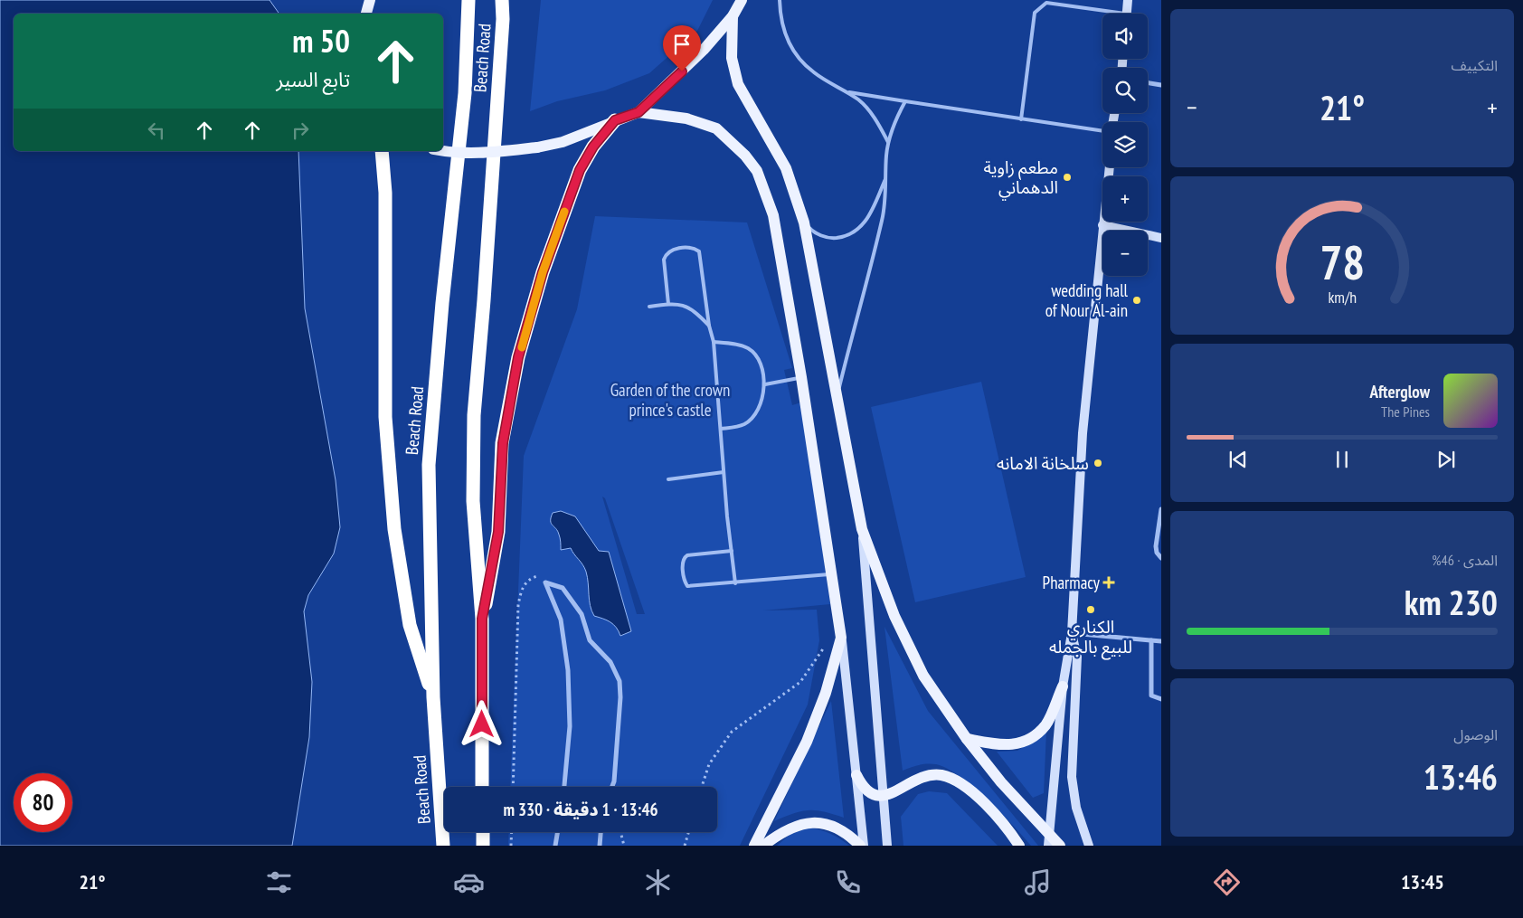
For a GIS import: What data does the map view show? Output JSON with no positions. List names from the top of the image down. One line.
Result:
{"streets":{"highway":["Beach Road"]},"parks":["Garden of the crown prince's castle"],"places":{"other":["مطعم زاوية الدهماني","wedding hall of Nour Al-ain","سلخانة الامانه","الكناري للبيع بالجمله"],"health":["Pharmacy"]},"page":{"tile":["التكييف",["المدى · 46%","230 km"],["الوصول","13:46"]],"map_buttons":["+","−"],"turn":["50 m","تابع السير"],"heat":["−","21°","+"],"song":["Afterglow","The Pines"],"limit":"80","trip":"13:46 · 1 دقيقة · 330 m","tabs":["13:45","21°"],"gauge":["78","km/h"]}}
